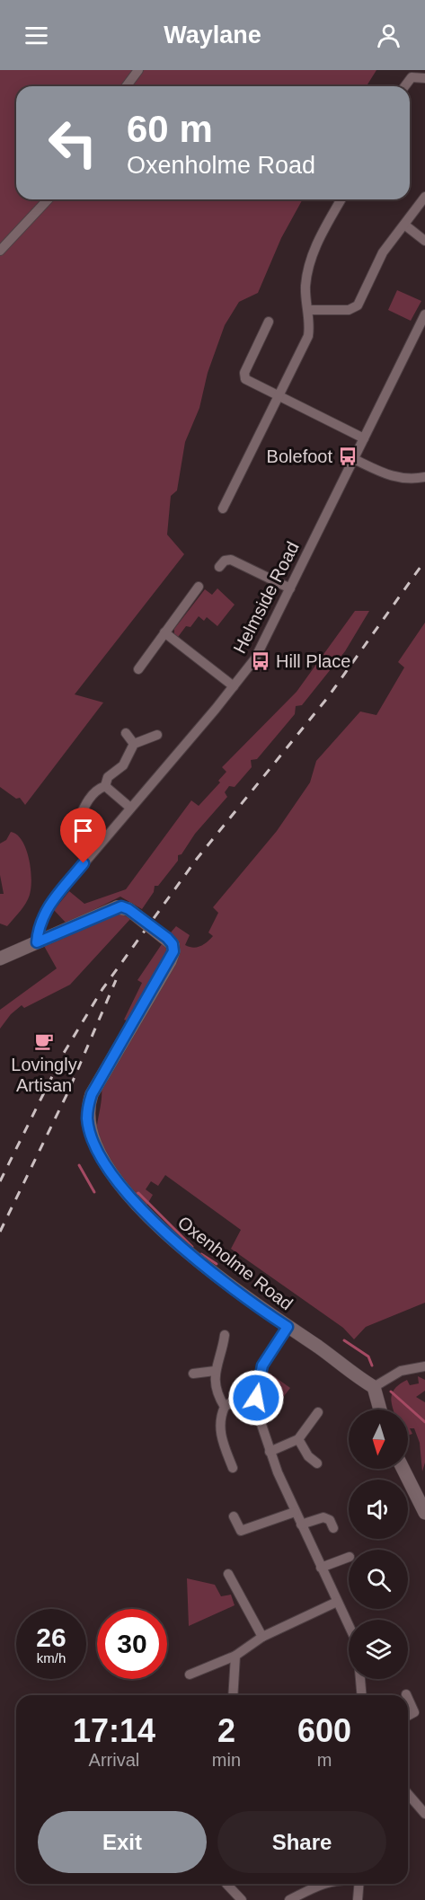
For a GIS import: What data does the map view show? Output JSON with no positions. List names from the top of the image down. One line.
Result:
{"streets":{"main road":["Oxenholme Road"],"street":["Helmside Road"]},"crossings":[["Helmside Road","Oxenholme Road"]],"places":{"bus stop":["Bolefoot","Hill Place"],"cafe":["Lovingly Artisan"]},"north":"bottom","page":{"header":"Waylane","turn":["60 m","Oxenholme Road"],"speed":"26 km/h","limit":"30","eta":["17:14","Arrival","2","min","600","m"],"buttons":["Exit","Share"]}}
